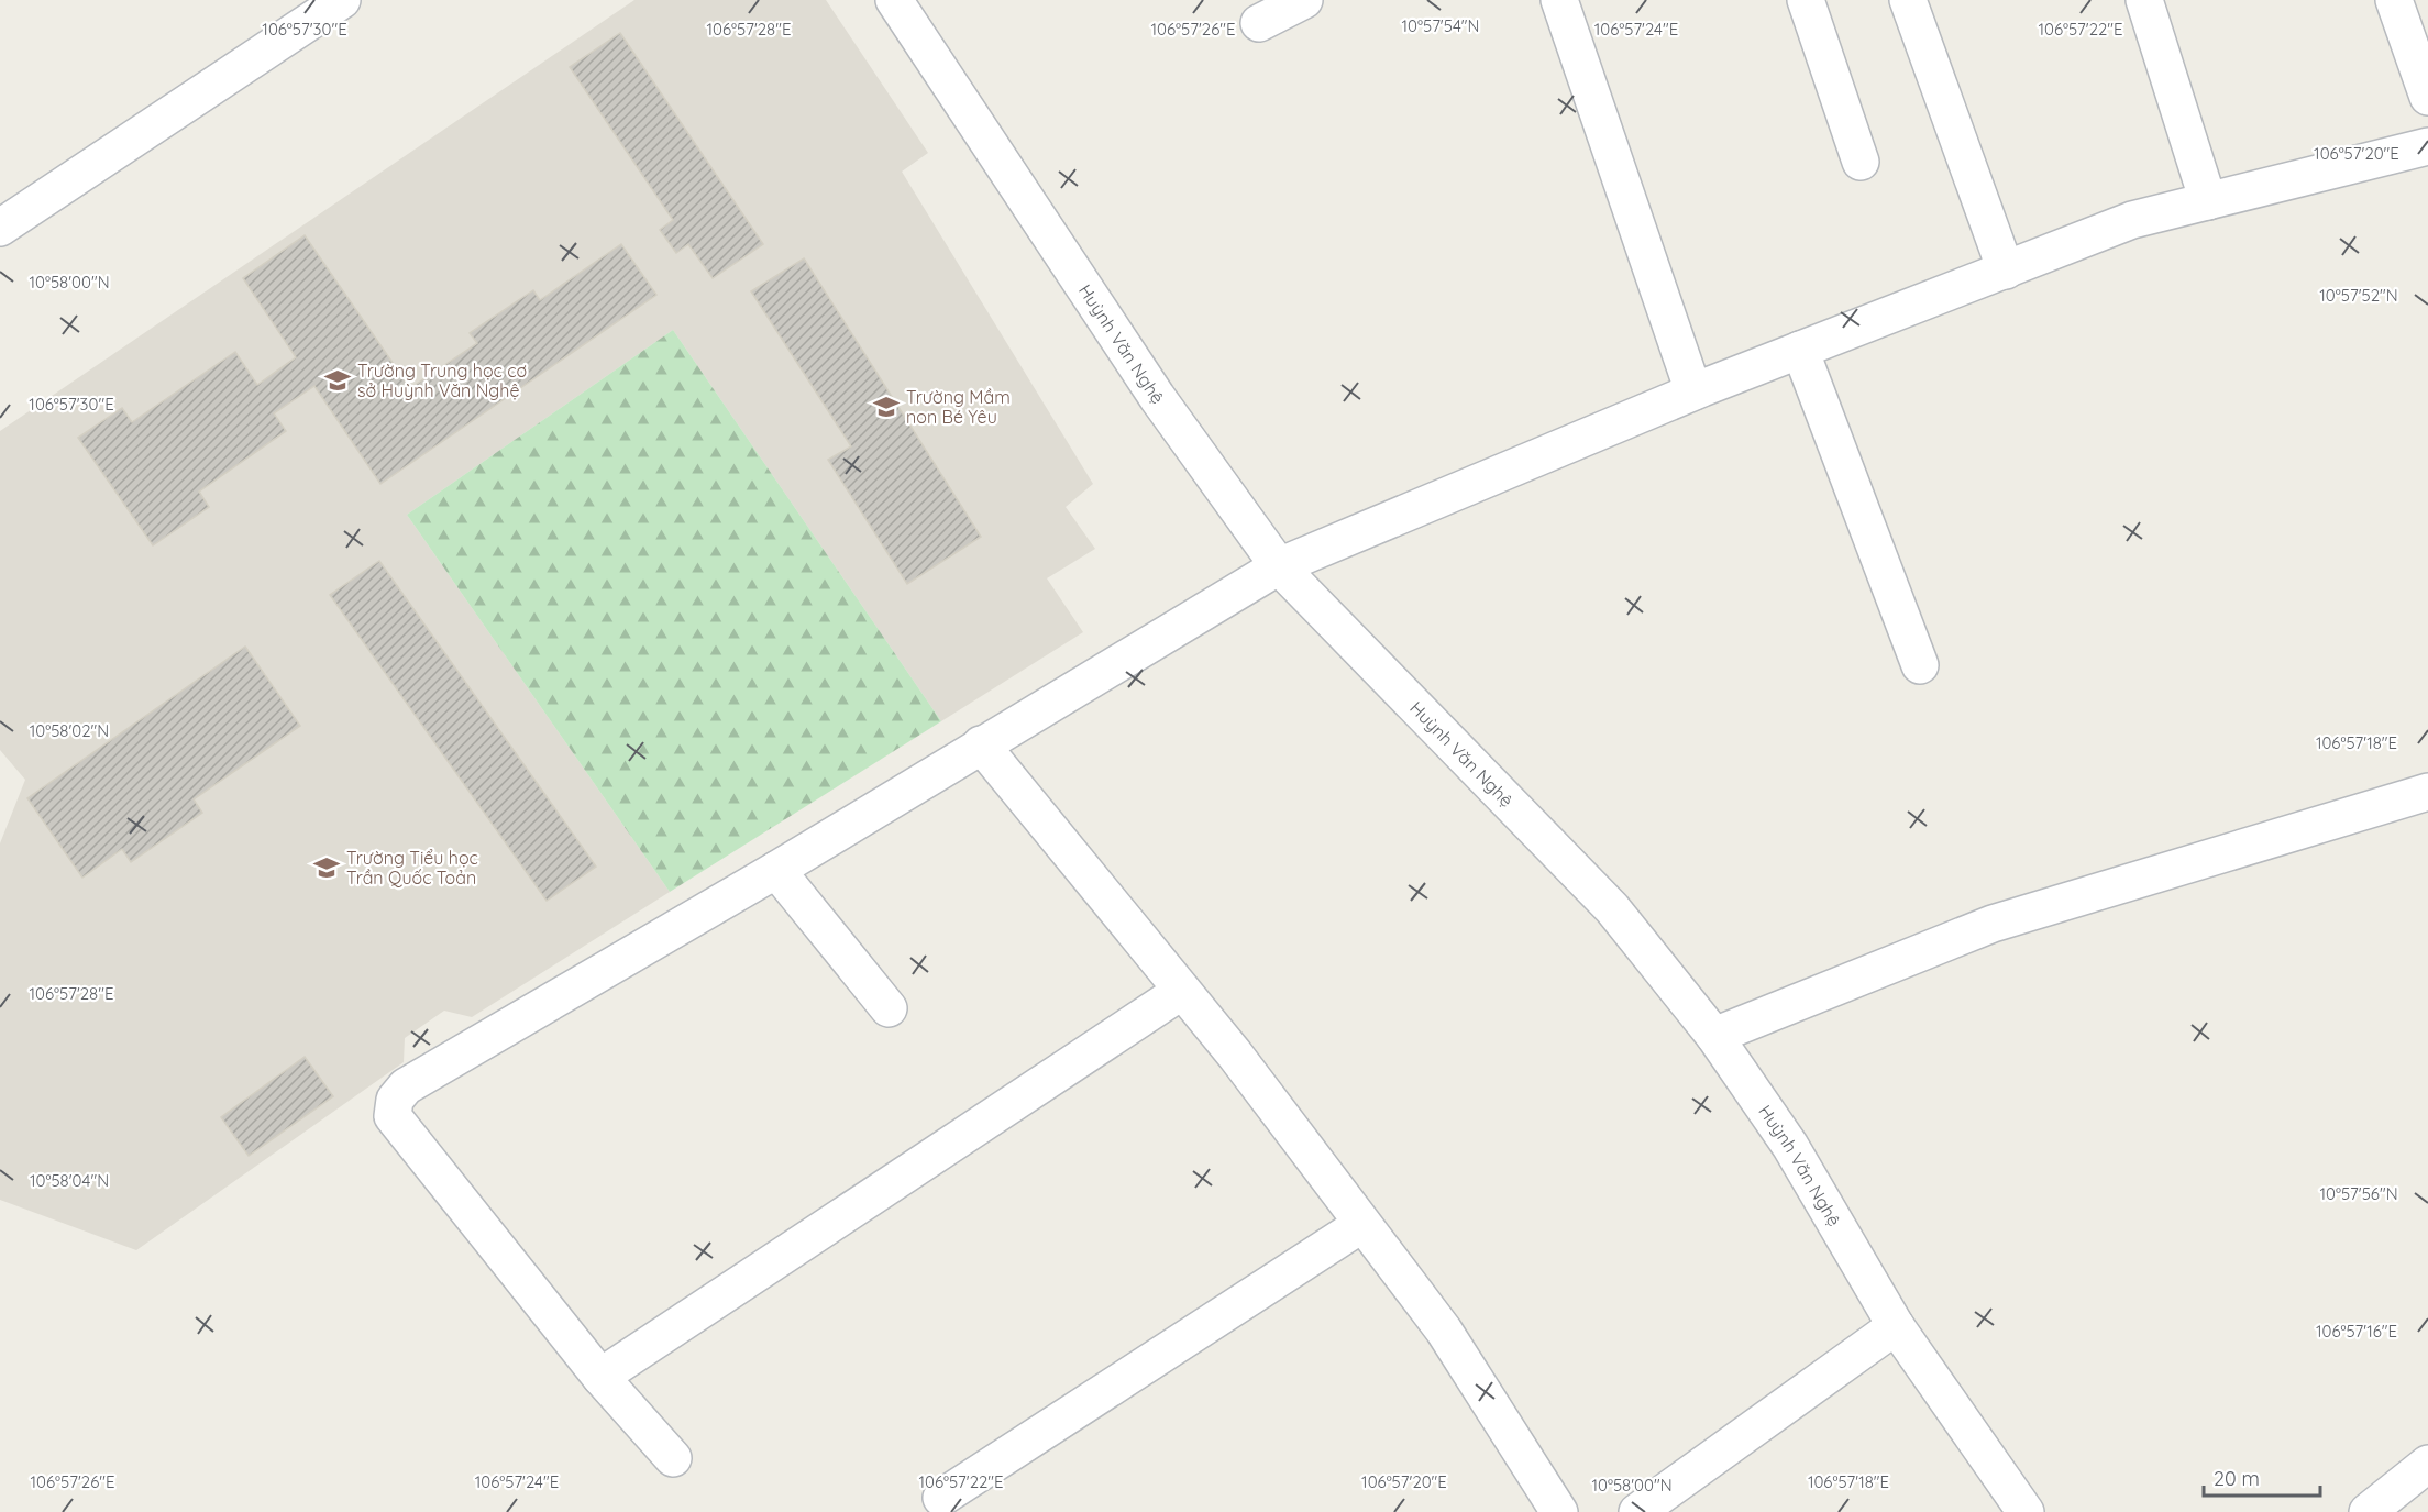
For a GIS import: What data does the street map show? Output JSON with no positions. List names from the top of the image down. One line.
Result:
{"streets":{"street":["Huỳnh Văn Nghệ"]},"places":{"school or university":["Trường Trung học cơ sở Huỳnh Văn Nghệ","Trường Mầm non Bé Yêu","Trường Tiểu học Trần Quốc Toản"]},"scale_bar":"20 m","coordinates":["10°57'54\"N","106°57'30\"E","106°57'28\"E","106°57'26\"E","106°57'24\"E","106°57'22\"E","106°57'20\"E","10°58'00\"N","10°57'52\"N","10°58'02\"N","106°57'18\"E","10°58'04\"N","10°57'56\"N","106°57'16\"E"]}
